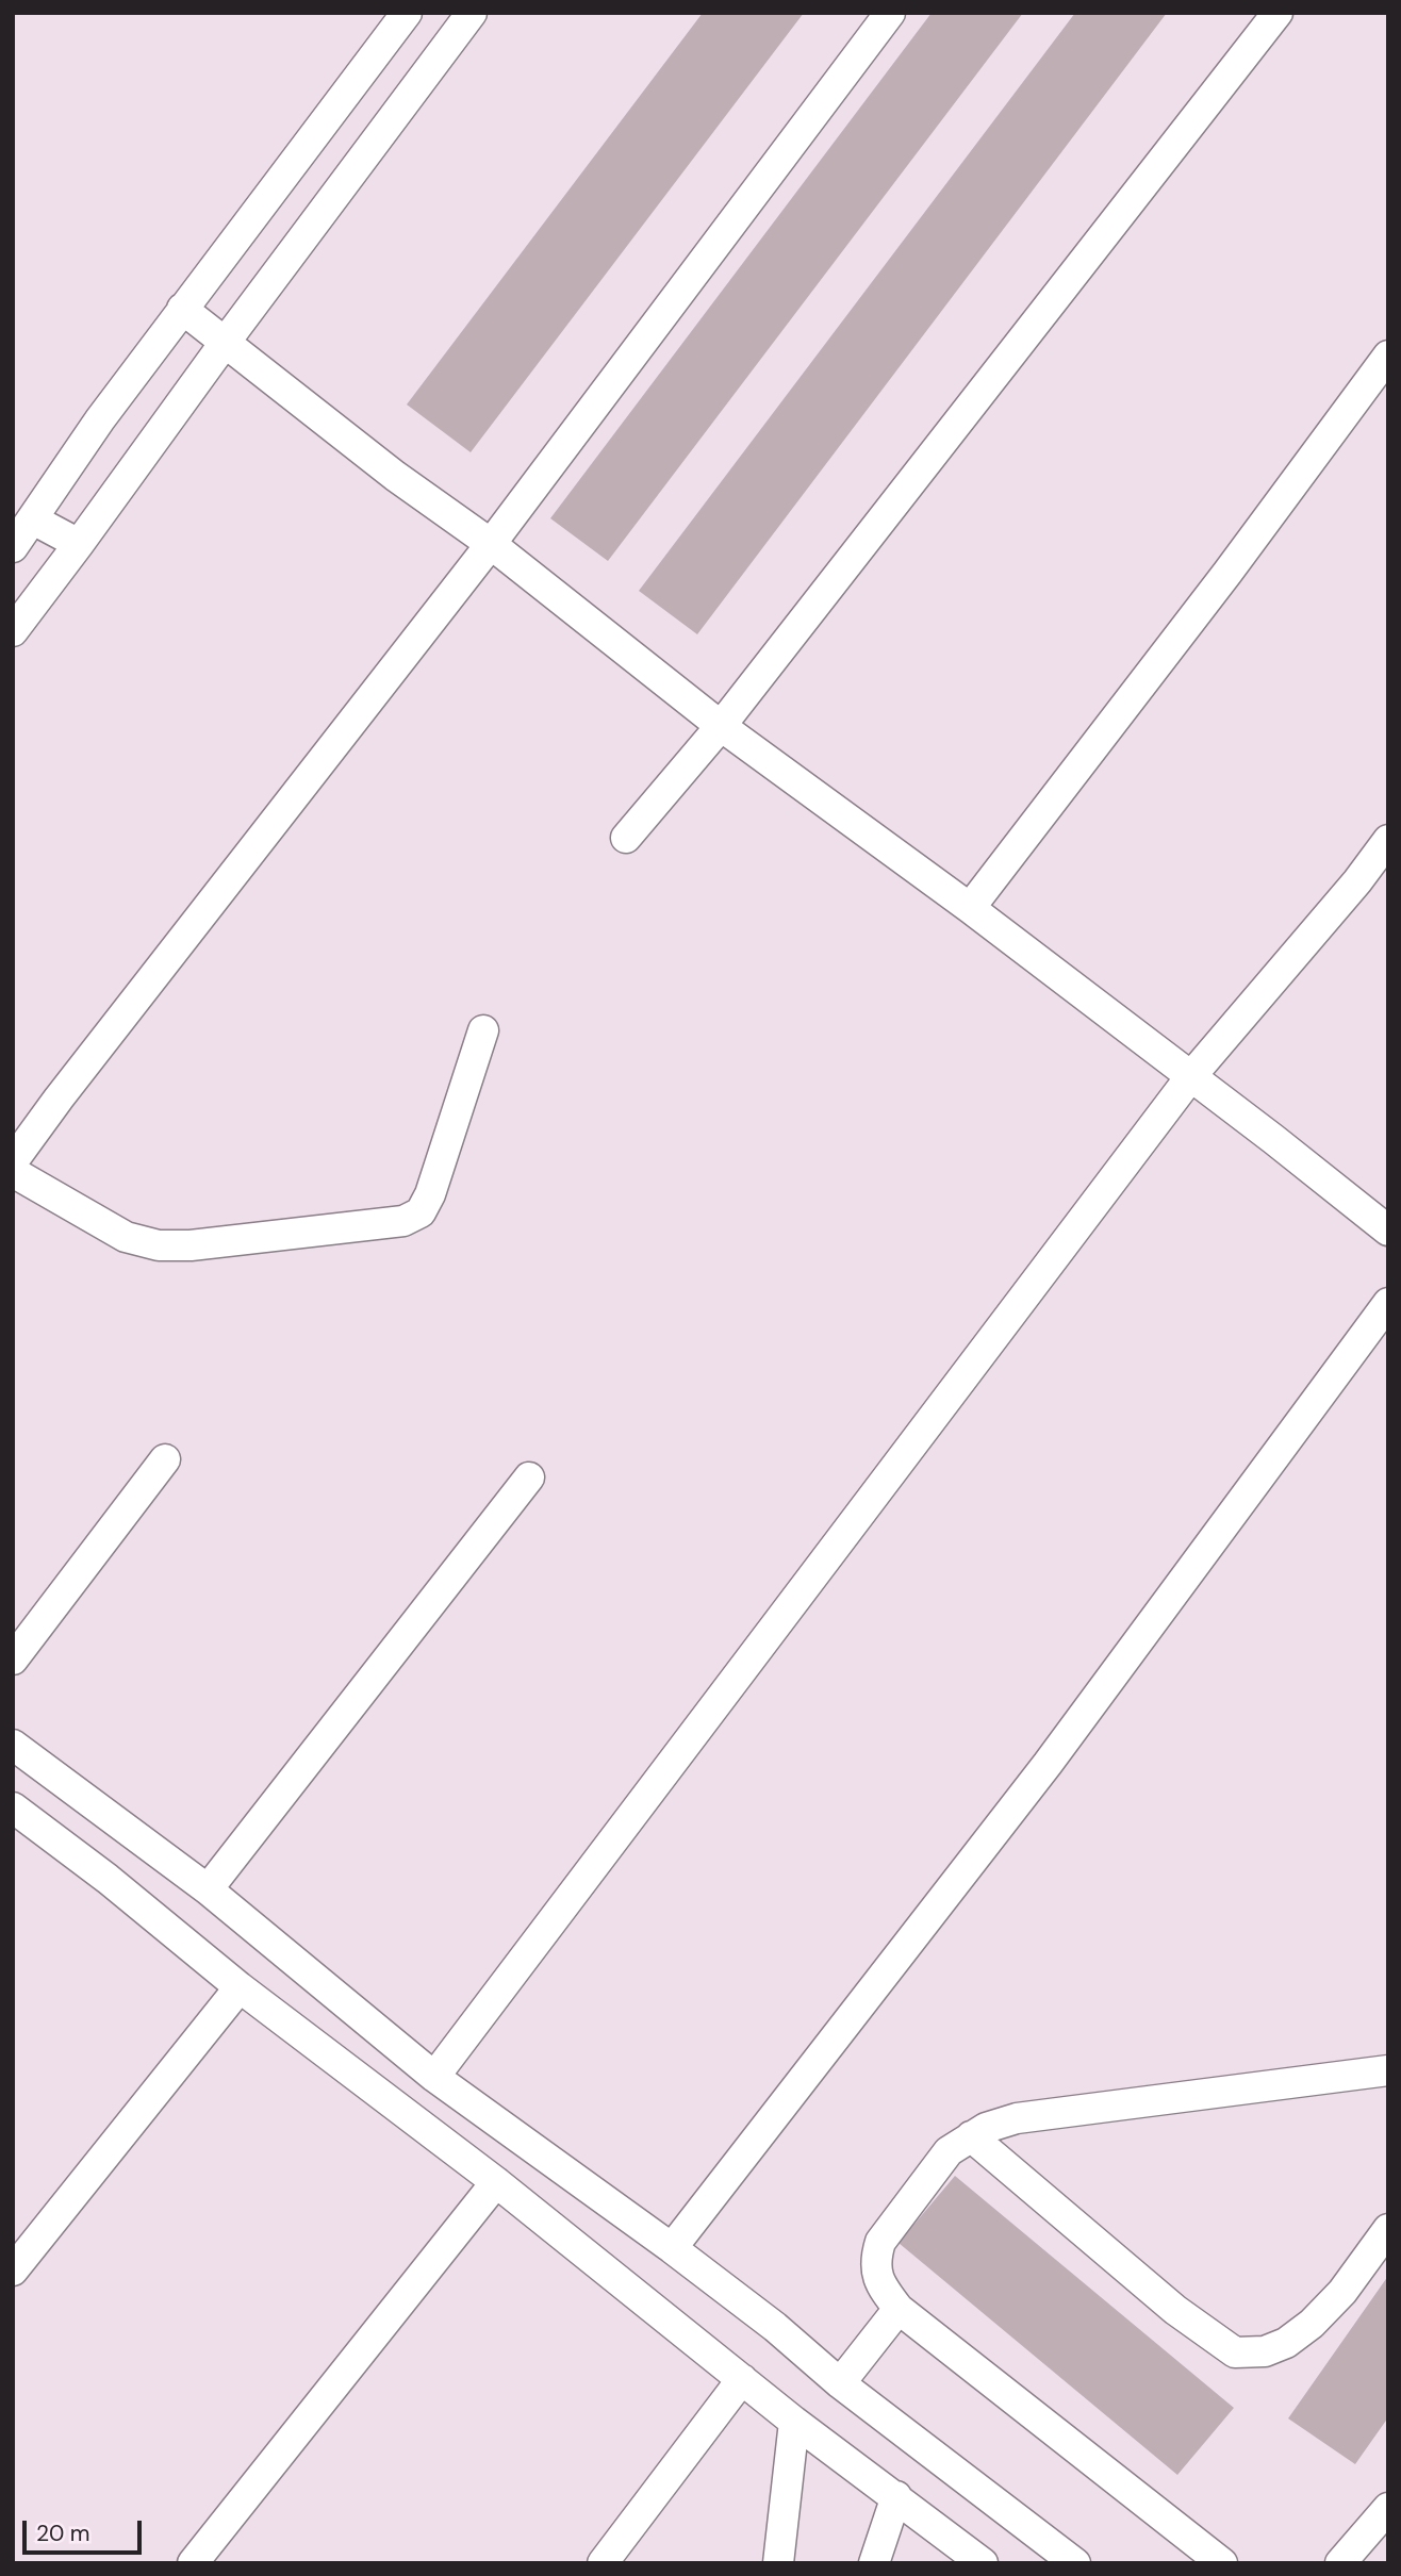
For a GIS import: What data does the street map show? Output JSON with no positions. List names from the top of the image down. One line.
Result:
{"scale_bar":"20 m"}
